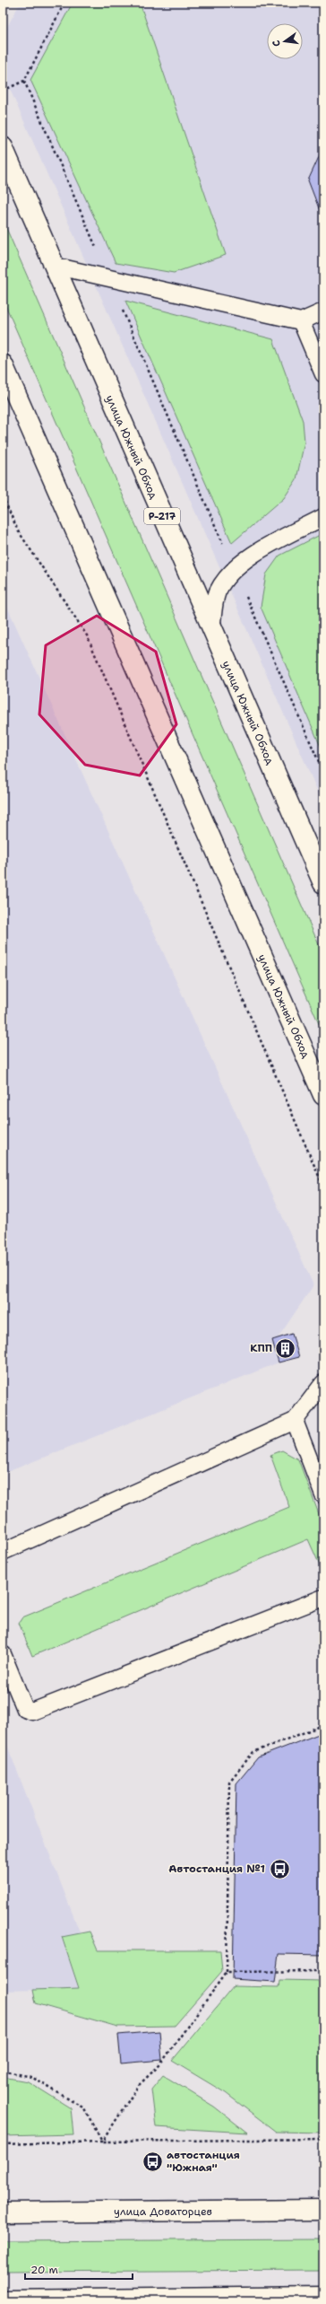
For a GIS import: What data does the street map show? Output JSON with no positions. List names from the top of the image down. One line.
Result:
{"streets":{"main road":["улица Южный Обход","Р-217","улица Доваторцев"]},"places":{"building":["КПП"],"bus stop":["Автостанция №1","автостанция \"Южная\""]},"scale_bar":"20 m","north":"left"}
